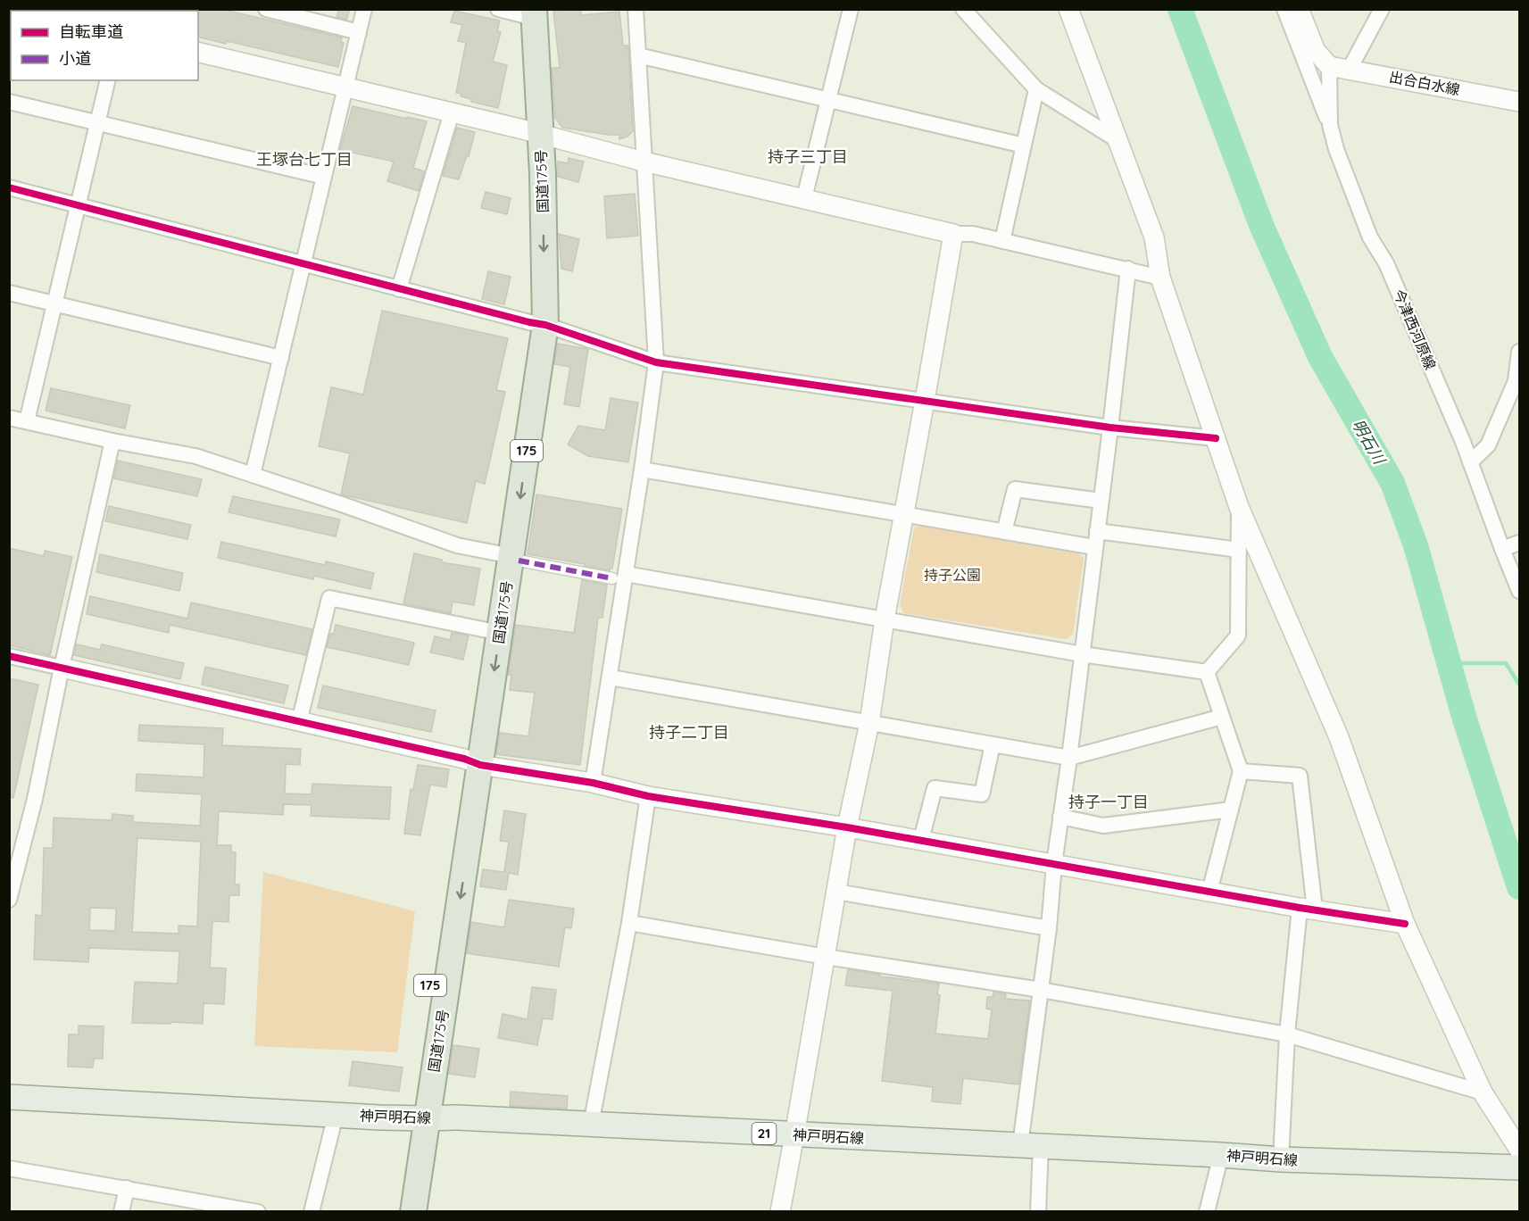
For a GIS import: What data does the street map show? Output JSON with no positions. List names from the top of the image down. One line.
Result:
{"streets":{"highway":["国道175号","175"],"main road":["神戸明石線","21"],"street":["出合白水線","今津西河原線"]},"crossings":[["出合白水線","今津西河原線"],["国道175号","神戸明石線"]],"districts":["持子三丁目","王塚台七丁目","持子二丁目","持子一丁目"],"water":["明石川"],"parks":["持子公園"],"legend":["自転車道","小道"]}
